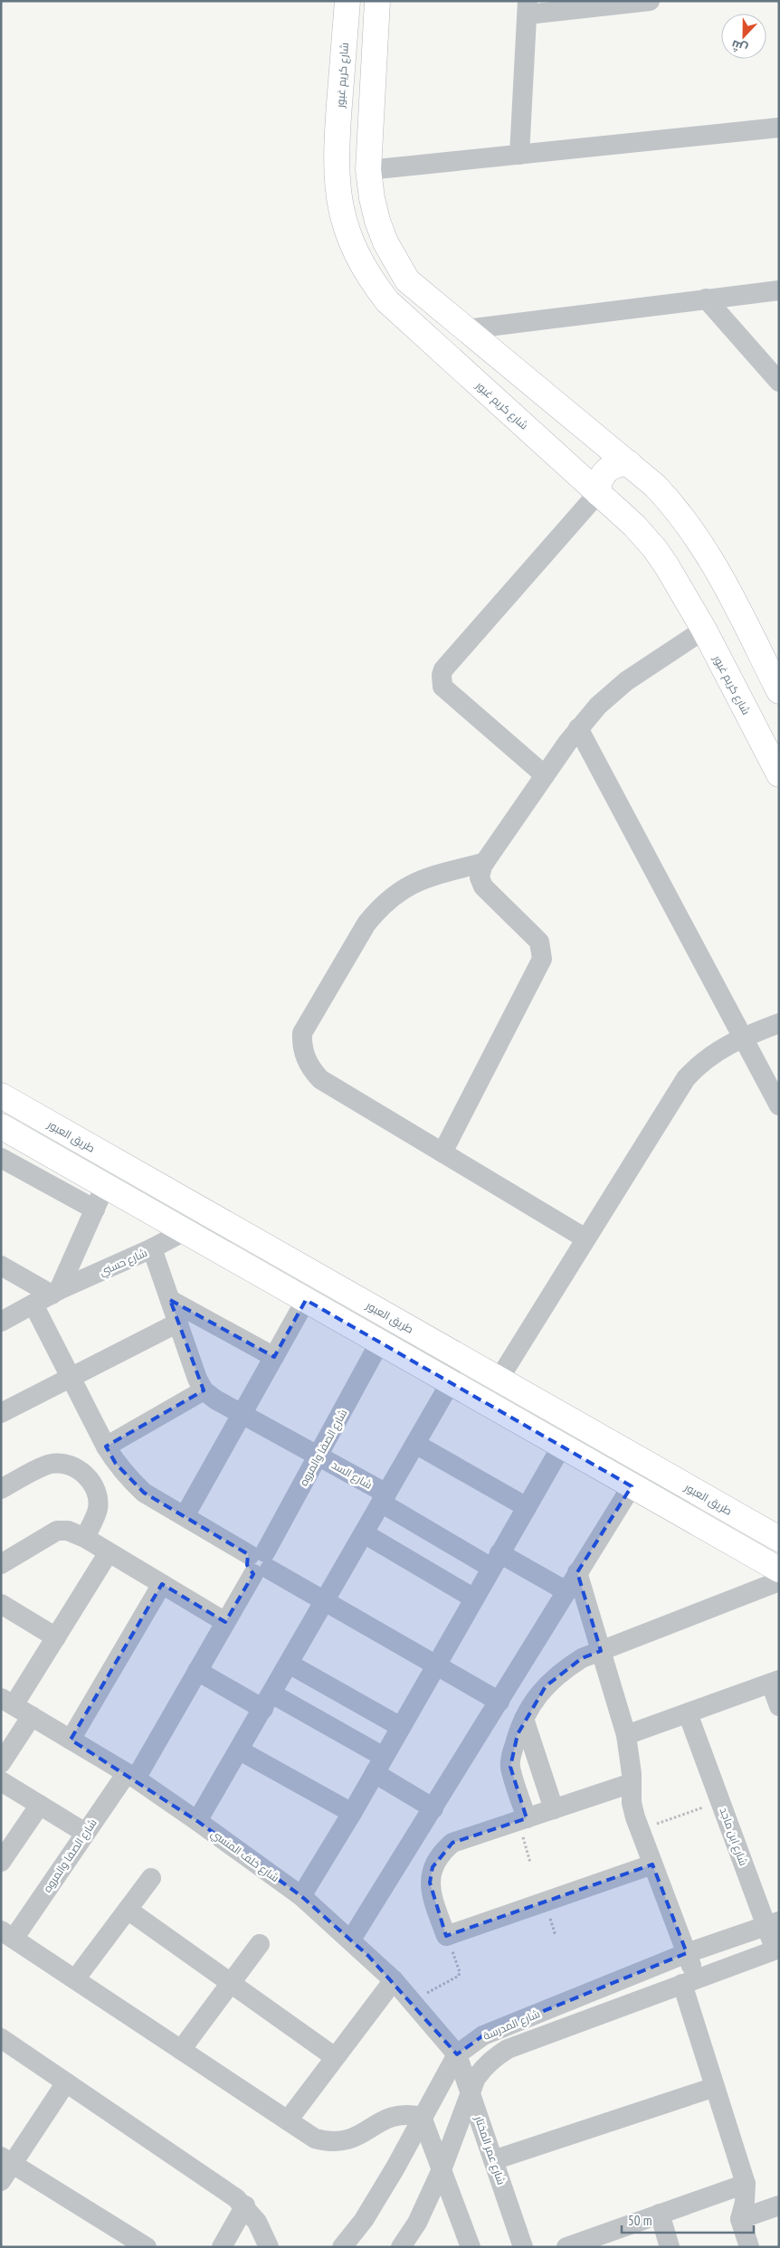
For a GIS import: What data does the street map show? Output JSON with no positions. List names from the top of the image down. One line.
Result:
{"streets":{"street":["شارع كريم غبور","طريق العبور","شارع حسني","شارع الصفا والمروه","شارع السد","شارع ابن ماجد","شارع خلف المنسي","شارع المدرسة","شارع عمر المختار"]},"crossings":[["شارع الصفا والمروه","شارع السد"],["شارع الصفا والمروه","شارع خلف المنسي"],["شارع ابن ماجد","شارع المدرسة"],["شارع خلف المنسي","شارع المدرسة"],["شارع خلف المنسي","شارع عمر المختار"],["شارع المدرسة","شارع عمر المختار"]],"scale_bar":"50 m","north":"bottom"}
